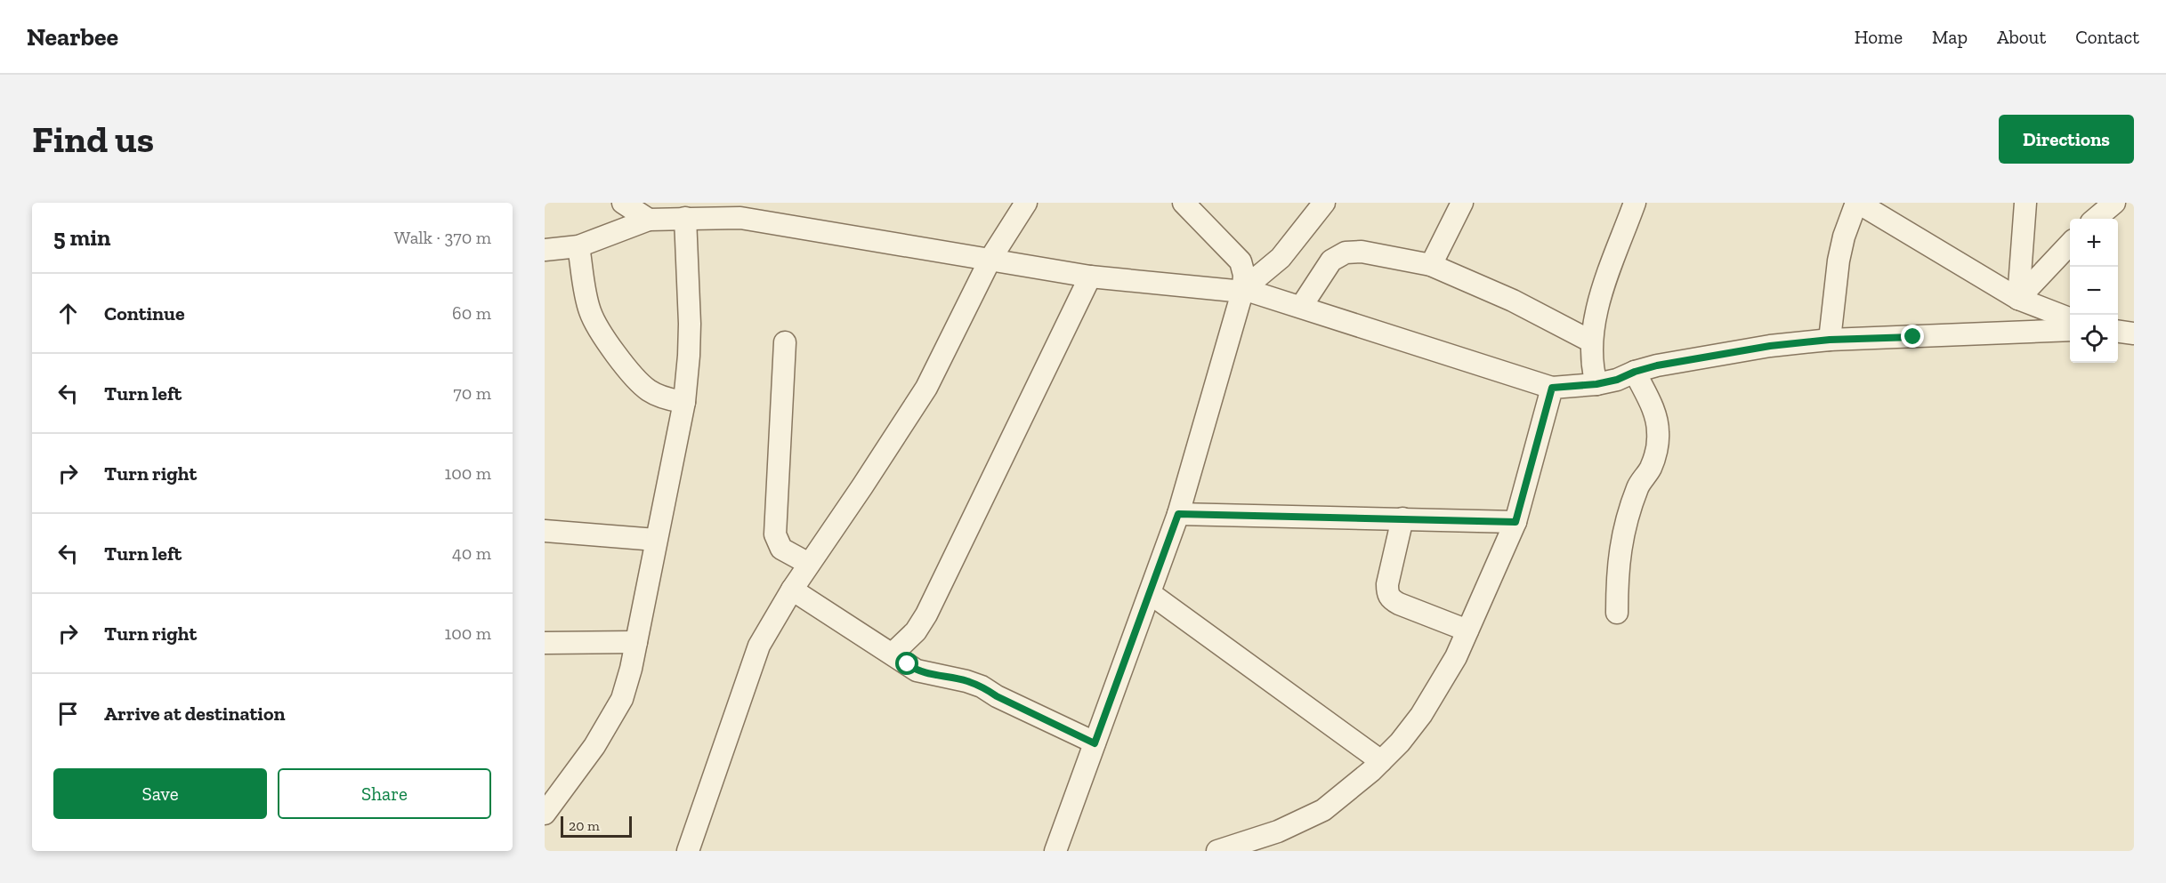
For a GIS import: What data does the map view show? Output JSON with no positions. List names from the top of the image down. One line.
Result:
{"scale_bar":"20 m","page":{"header":"Nearbee","nav":["Home","Map","About","Contact"],"buttons":["Directions",["Save","Share"]],"title":"Find us","heading":["5 min","Walk · 370 m"],"map_buttons":["+","−"],"list":[["Continue","60 m"],["Turn left","70 m"],["Turn right","100 m"],["Turn left","40 m"],["Turn right","100 m"],"Arrive at destination"],"scale":"20 m"}}
